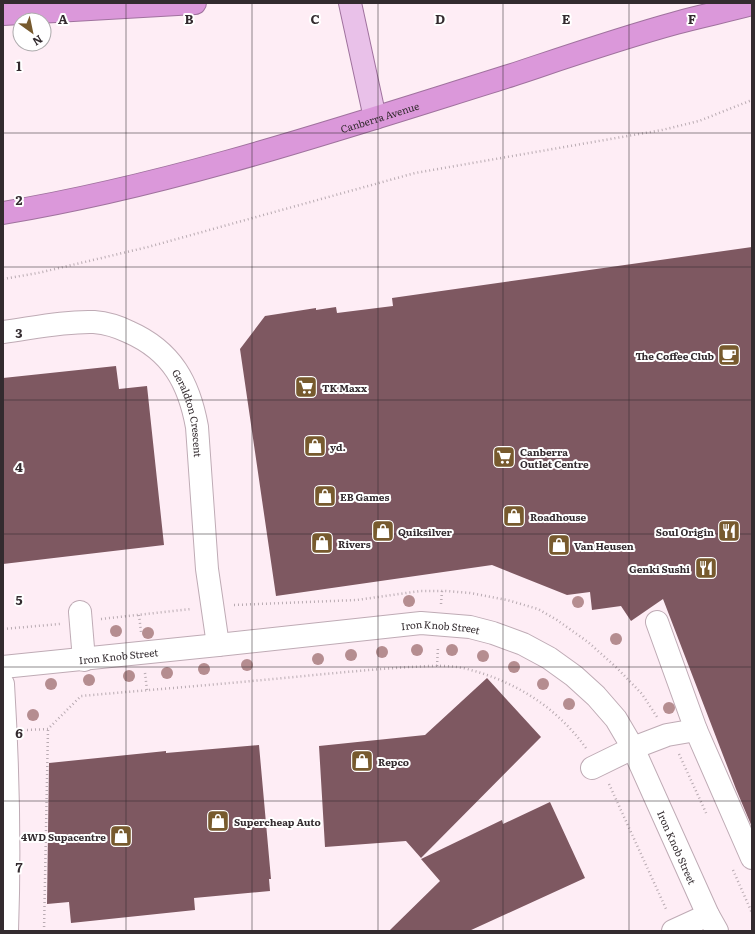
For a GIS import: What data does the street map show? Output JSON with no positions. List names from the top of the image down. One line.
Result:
{"streets":{"highway":["Canberra Avenue"],"street":["Geraldton Crescent","Iron Knob Street"]},"crossings":[["Geraldton Crescent","Iron Knob Street"]],"places":{"cafe":["The Coffee Club"],"supermarket":["TK Maxx","Canberra Outlet Centre"],"shop":["yd.","EB Games","Roadhouse","Quiksilver","Rivers","Van Heusen","Repco","Supercheap Auto","4WD Supacentre"],"restaurant":["Soul Origin","Genki Sushi"]},"north":"bottom right","grid":{"columns":["A","B","C","D","E","F"],"rows":["1","2","3","4","5","6","7"]}}
